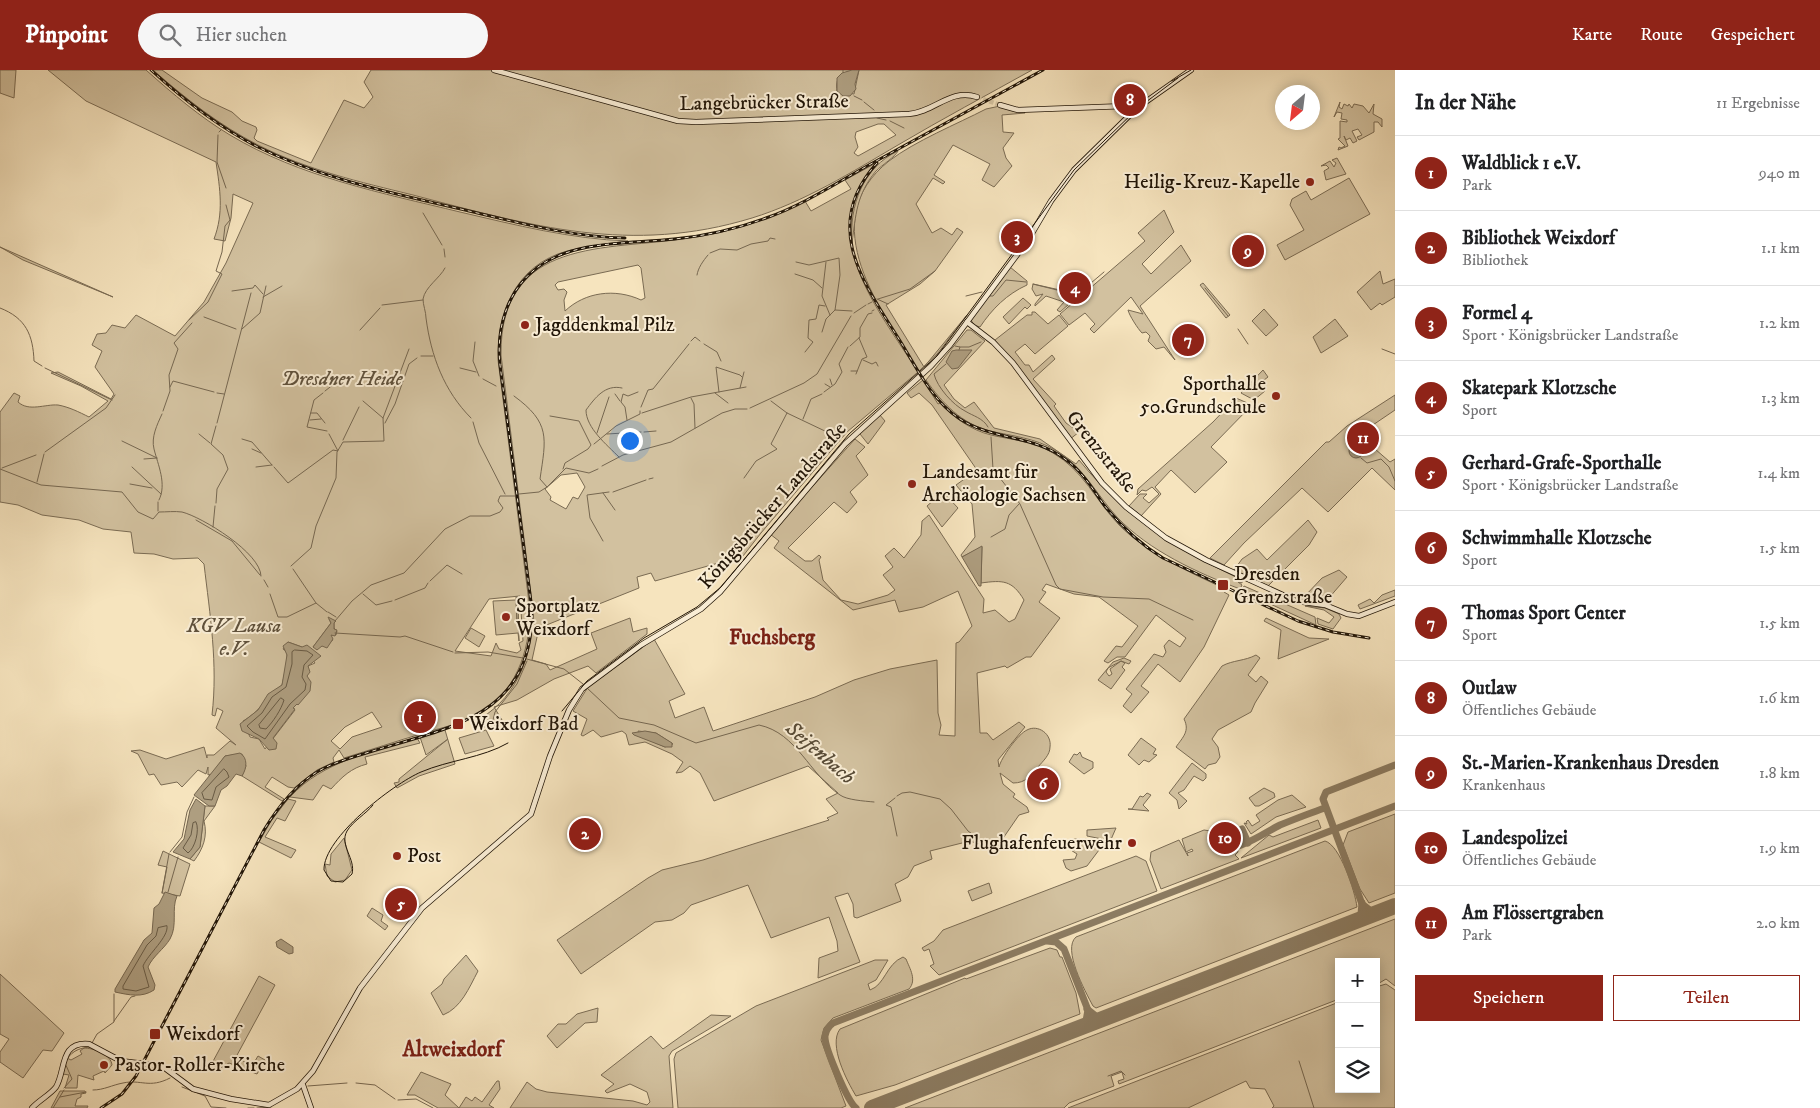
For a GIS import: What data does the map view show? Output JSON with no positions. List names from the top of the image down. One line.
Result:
{"streets":{"main road":["Langebrücker Straße","Grenzstraße","Königsbrücker Landstraße"]},"crossings":[["Grenzstraße","Königsbrücker Landstraße"]],"districts":["Fuchsberg","Altweixdorf"],"water":["Seifenbach"],"parks":["Dresdner Heide","KGV Lausa e.V."],"places":{"other":["Heilig-Kreuz-Kapelle","Jagddenkmal Pilz","Sporthalle 50.Grundschule","Landesamt für Archäologie Sachsen","Sportplatz Weixdorf","Flughafenfeuerwehr","Post","Pastor-Roller-Kirche"],"transit":["Dresden Grenzstraße","Weixdorf Bad","Weixdorf"]},"north":"bottom left","page":{"header":"Pinpoint","search":"Hier suchen","nav":["Karte","Route","Gespeichert"],"heading":["In der Nähe","11 Ergebnisse"],"pins":["8","3","9","4","7","11","1","6","2","10","5"],"list":[{"mark":"1","name":"Waldblick 1 e.V.","note":"Park","value":"940 m"},{"mark":"2","name":"Bibliothek Weixdorf","note":"Bibliothek","value":"1.1 km"},{"mark":"3","name":"Formel 4","note":"Sport · Königsbrücker Landstraße","value":"1.2 km"},{"mark":"4","name":"Skatepark Klotzsche","note":"Sport","value":"1.3 km"},{"mark":"5","name":"Gerhard-Grafe-Sporthalle","note":"Sport · Königsbrücker Landstraße","value":"1.4 km"},{"mark":"6","name":"Schwimmhalle Klotzsche","note":"Sport","value":"1.5 km"},{"mark":"7","name":"Thomas Sport Center","note":"Sport","value":"1.5 km"},{"mark":"8","name":"Outlaw","note":"Öffentliches Gebäude","value":"1.6 km"},{"mark":"9","name":"St.-Marien-Krankenhaus Dresden","note":"Krankenhaus","value":"1.8 km"},{"mark":"10","name":"Landespolizei","note":"Öffentliches Gebäude","value":"1.9 km"},{"mark":"11","name":"Am Flössertgraben","note":"Park","value":"2.0 km"}],"map_buttons":["+","−"],"buttons":["Speichern","Teilen"]}}
